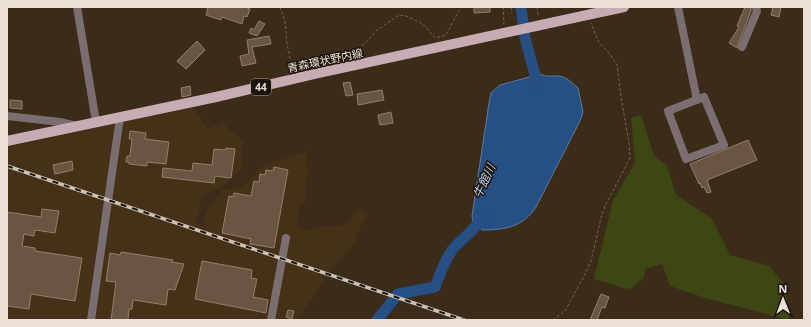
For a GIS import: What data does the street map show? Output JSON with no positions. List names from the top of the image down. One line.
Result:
{"streets":{"main road":["青森環状野内線","44"]},"water":["牛館川"],"north":"top"}
